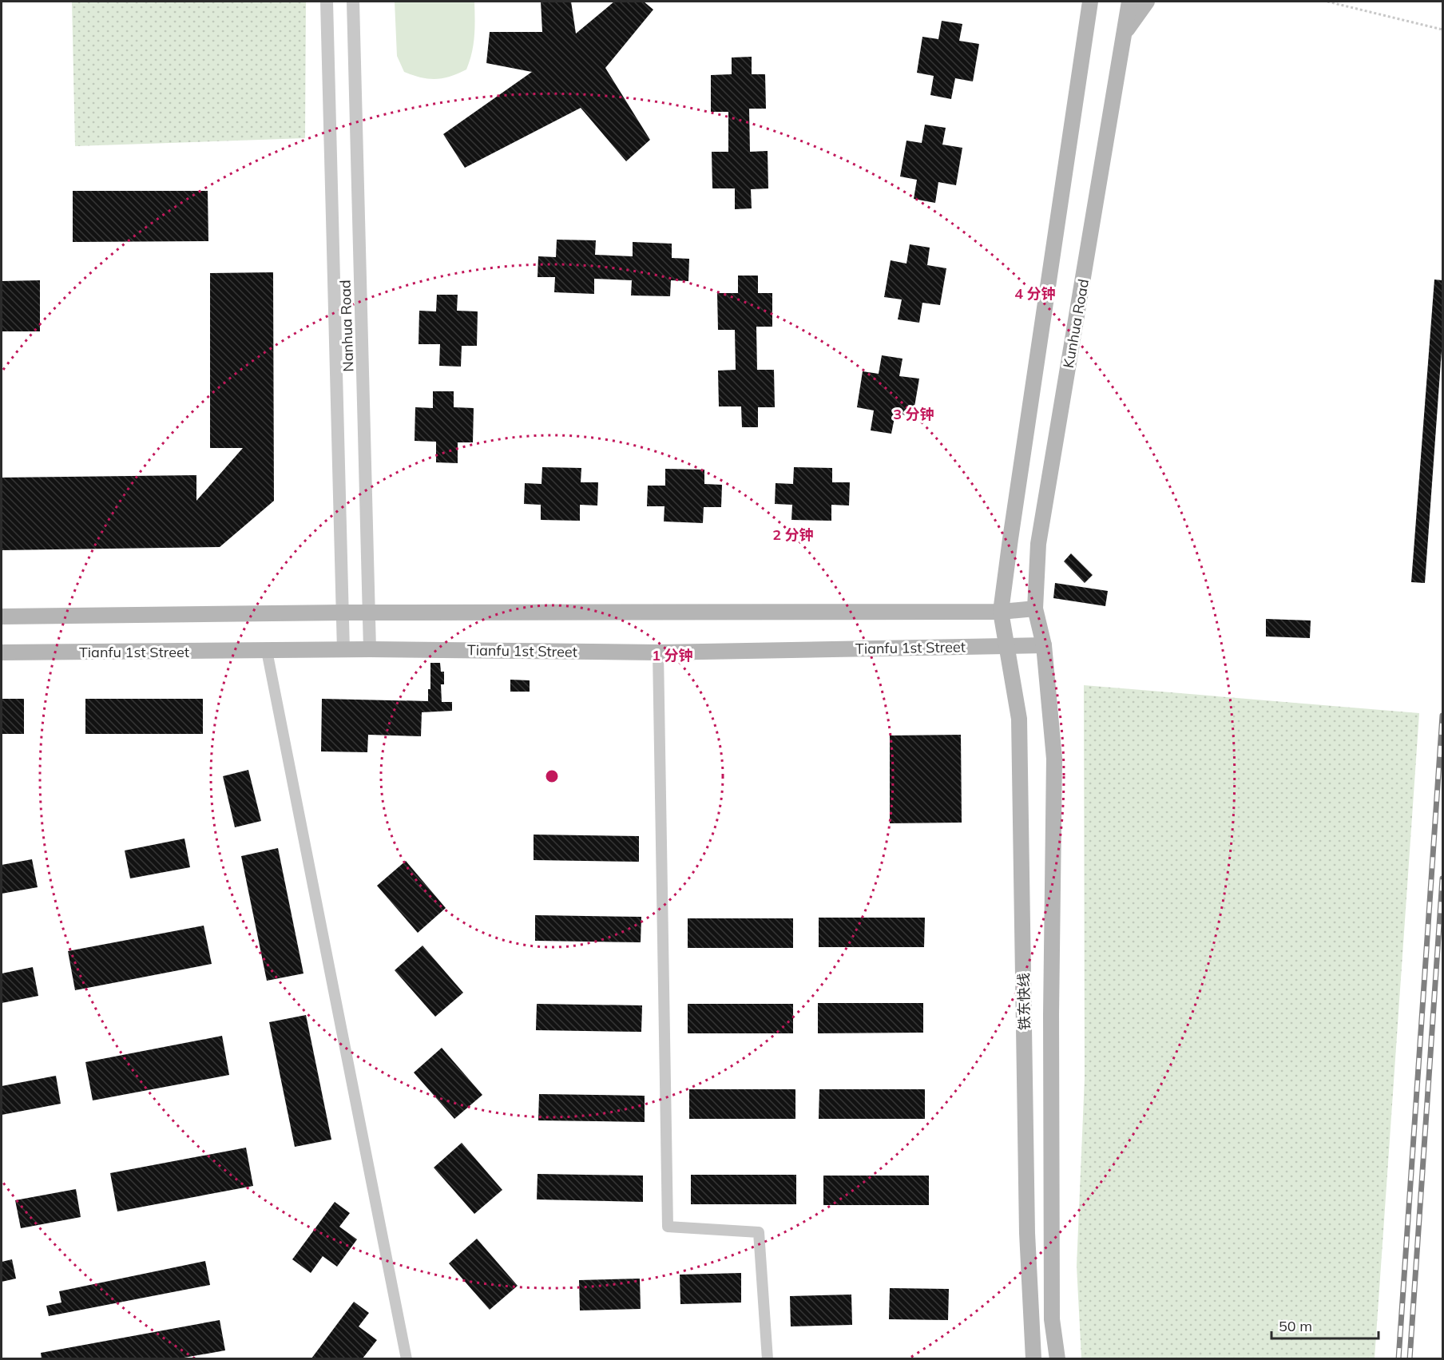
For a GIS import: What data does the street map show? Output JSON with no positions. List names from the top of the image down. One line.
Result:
{"streets":{"main road":["Kunhua Road","Tianfu 1st Street","铁东快线"],"street":["Nanhua Road"]},"crossings":[["Kunhua Road","Tianfu 1st Street"],["Kunhua Road","铁东快线"],["Nanhua Road","Tianfu 1st Street"],["Tianfu 1st Street","铁东快线"]],"scale_bar":"50 m","rings":["4 分钟","3 分钟","2 分钟","1 分钟"]}
